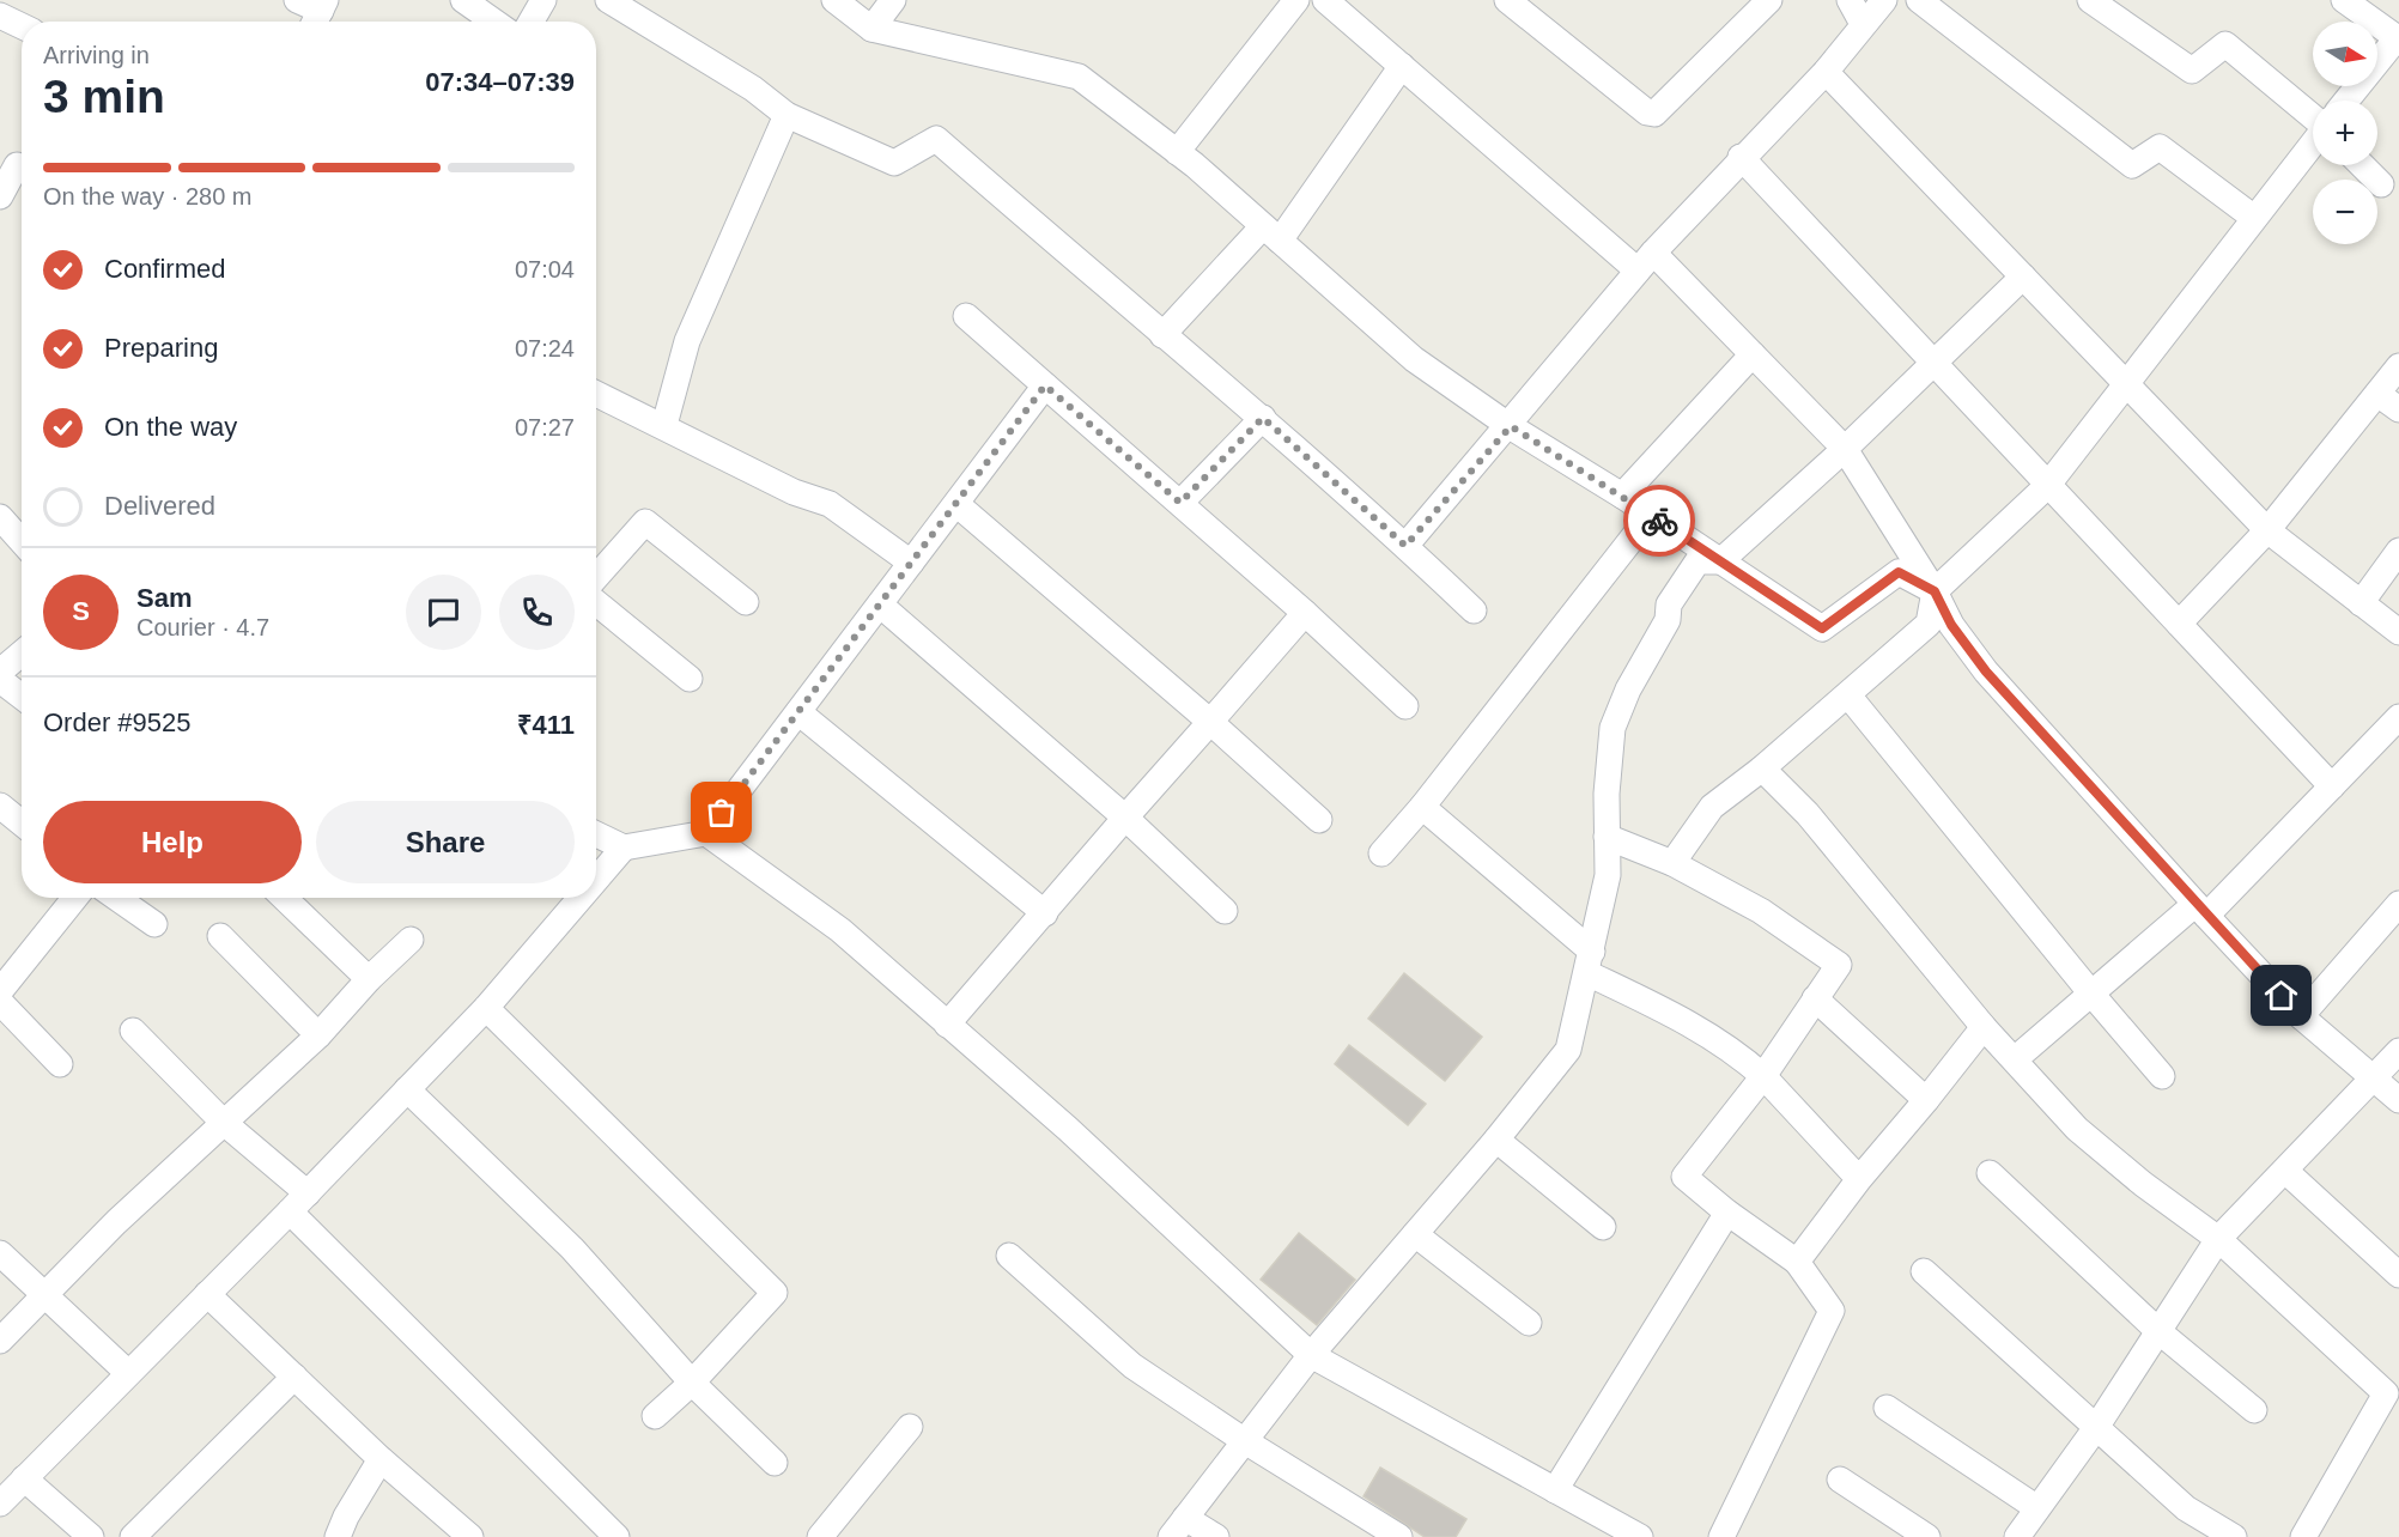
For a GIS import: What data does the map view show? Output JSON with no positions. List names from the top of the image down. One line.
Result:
{"north":"right","page":{"map_buttons":["+","−"],"heading":["3 min","Arriving in","07:34–07:39"],"panel":["Sam","Courier · 4.7","Order #9525","₹411"],"bar":"On the way · 280 m","list":[["Confirmed","07:04"],["Preparing","07:24"],["On the way","07:27"],"Delivered"],"round":"S","buttons":["Help","Share"]}}
